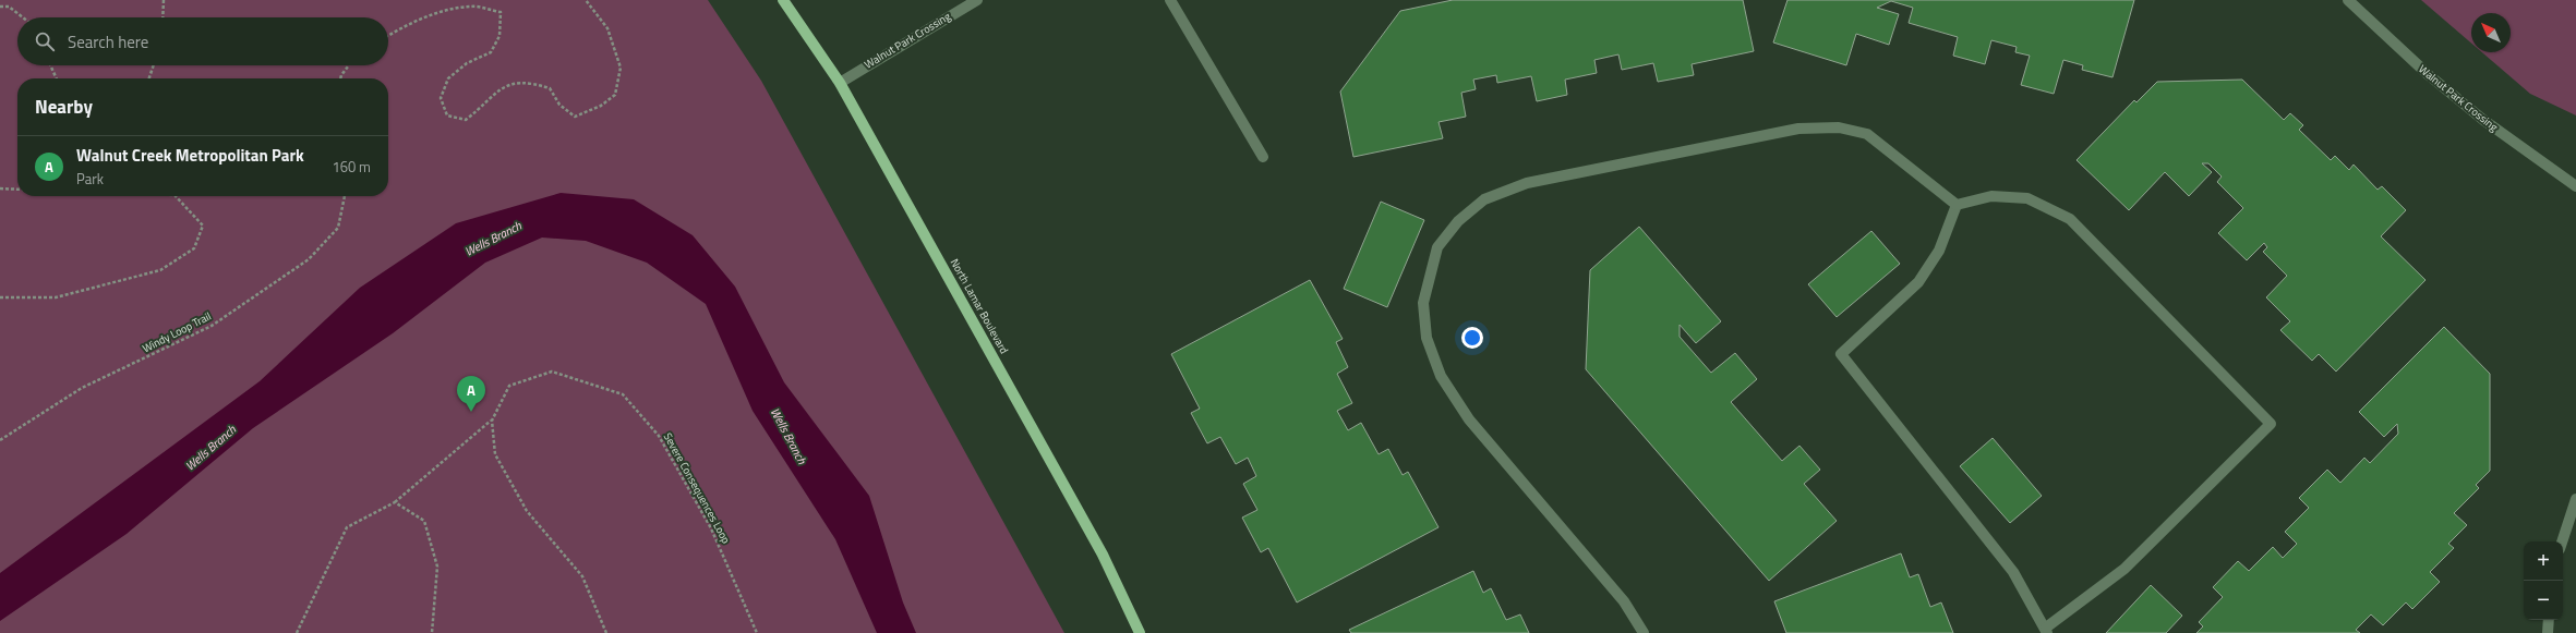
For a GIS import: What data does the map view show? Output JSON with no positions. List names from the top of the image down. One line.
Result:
{"streets":{"main road":["North Lamar Boulevard"],"street":["Walnut Park Crossing"],"path":["Windy Loop Trail","Severe Consequences Loop"]},"crossings":[["Walnut Park Crossing","North Lamar Boulevard"]],"water":["Wells Branch"],"north":"top left","page":{"search":"Search here","heading":"Nearby","list":[{"mark":"A","name":"Walnut Creek Metropolitan Park","note":"Park","value":"160 m"}],"pins":"A","map_buttons":["+","−"]}}
